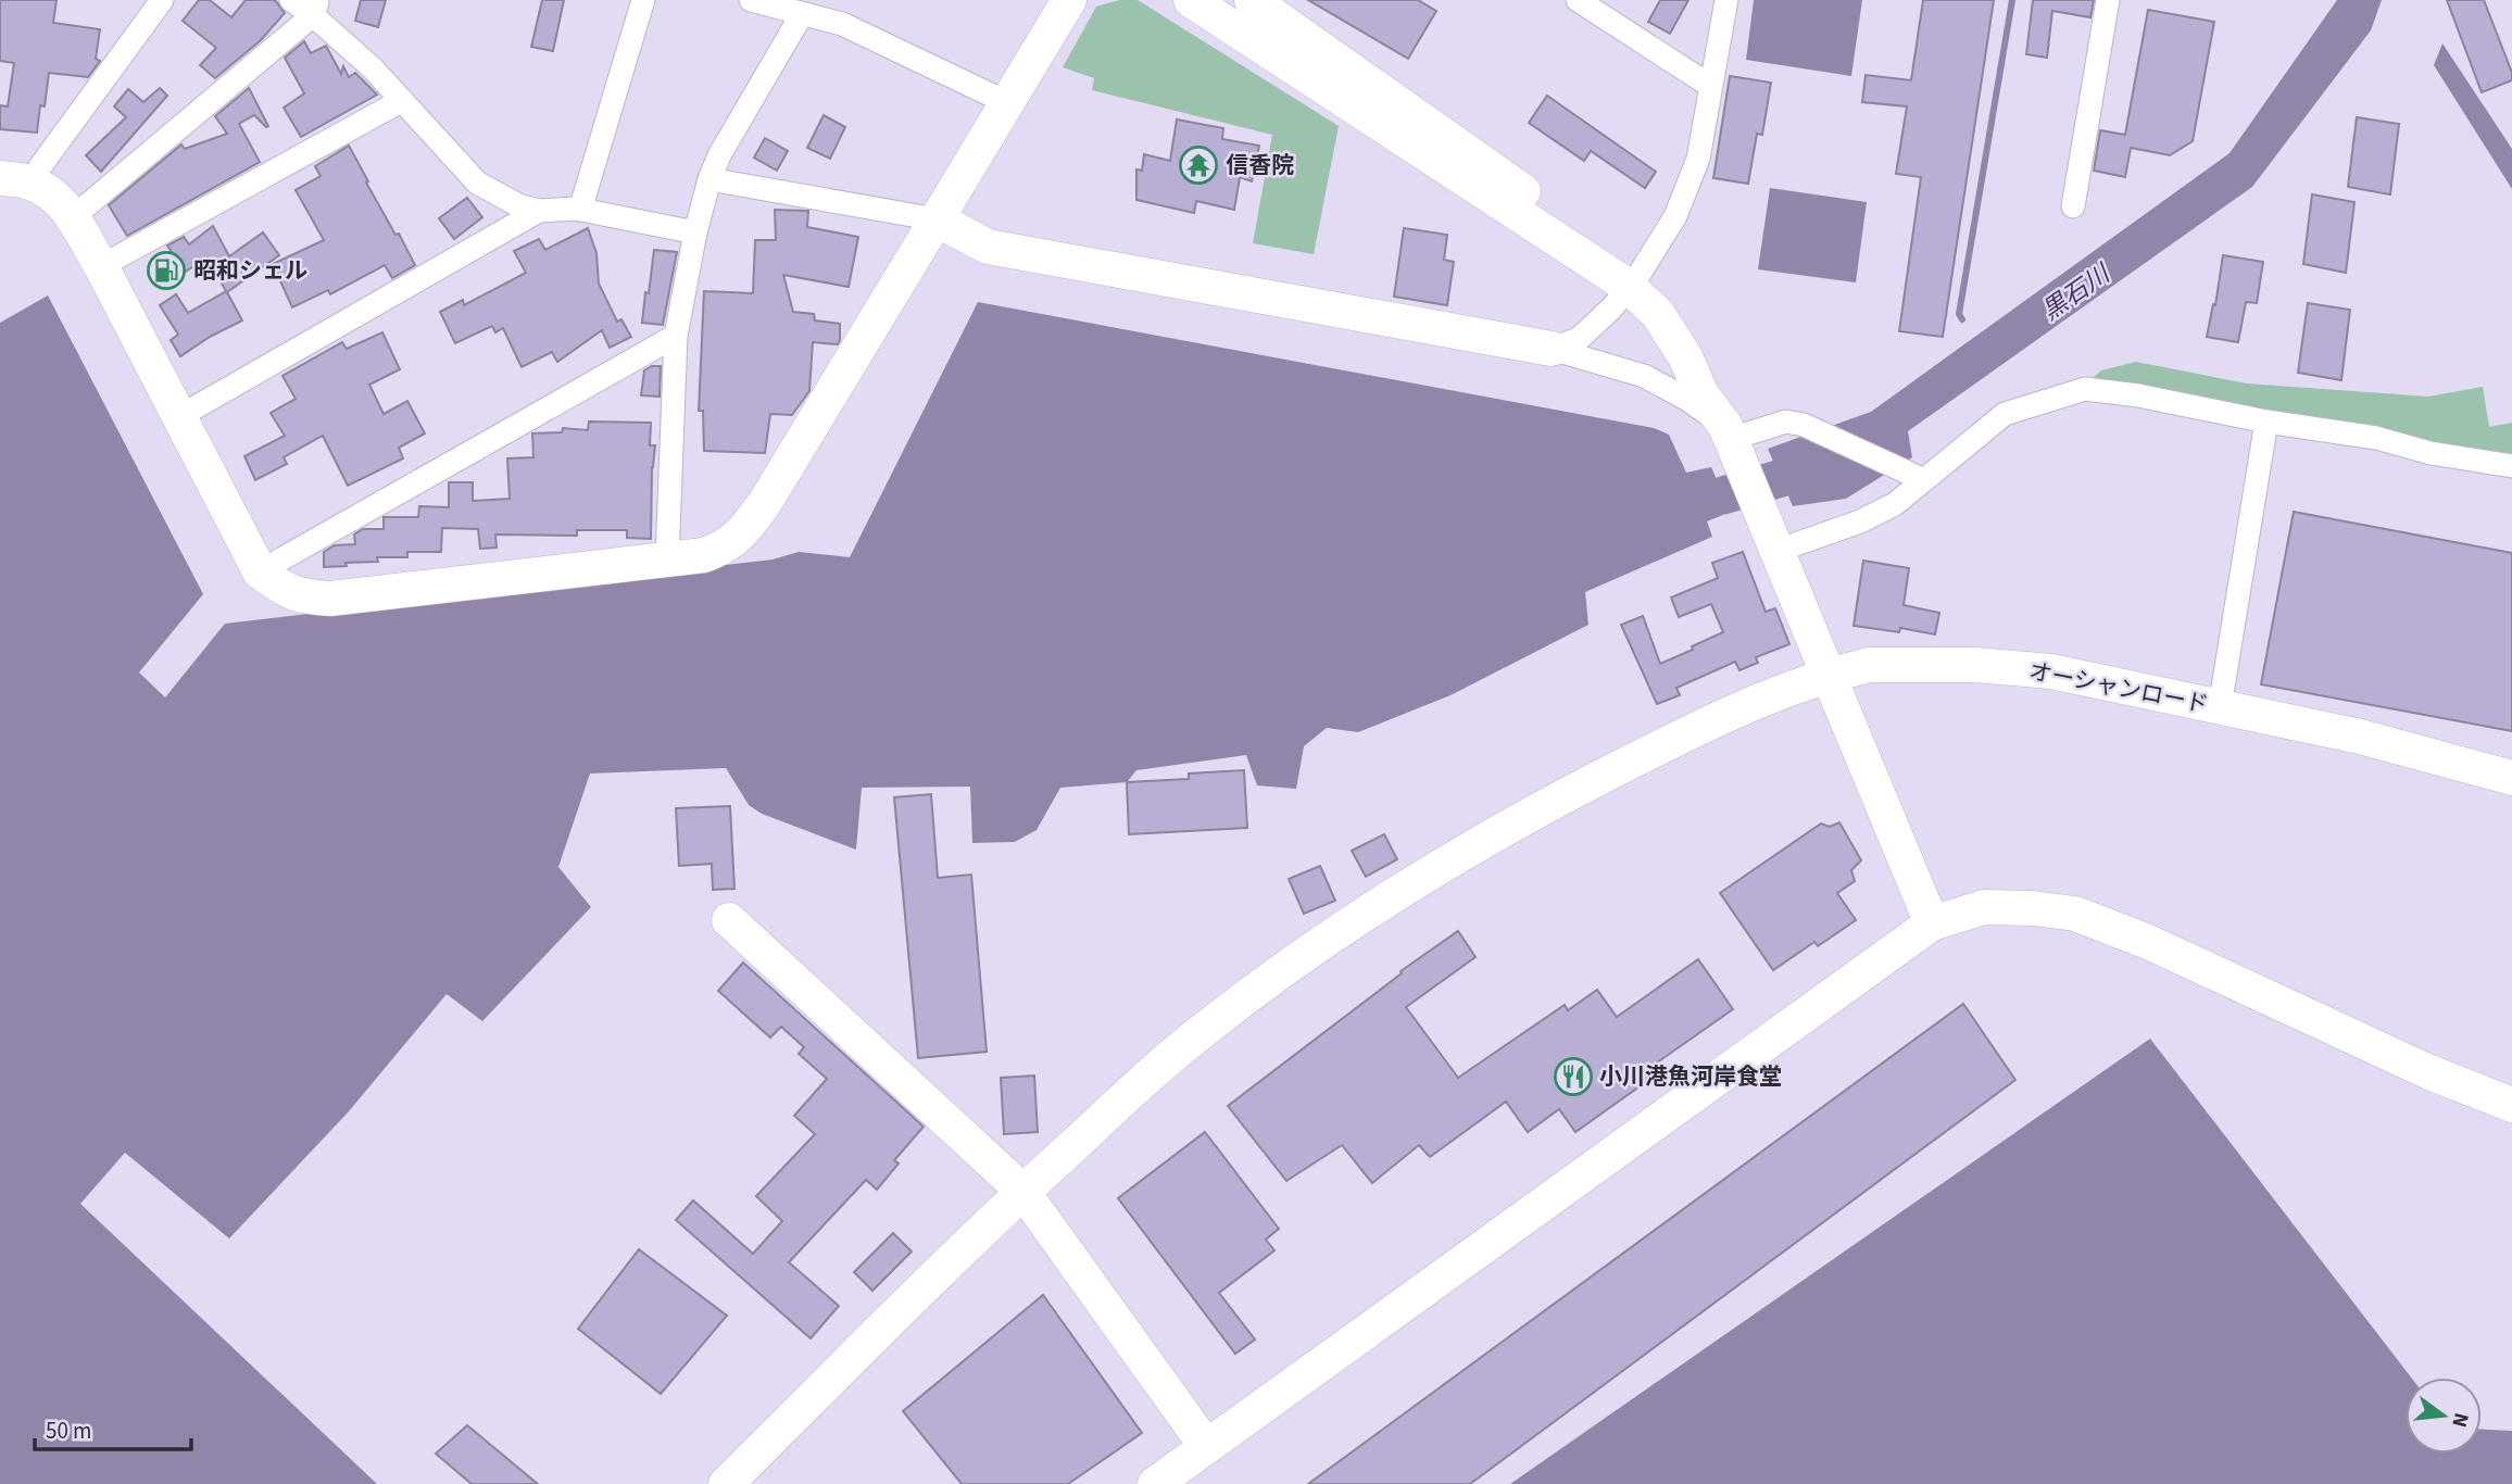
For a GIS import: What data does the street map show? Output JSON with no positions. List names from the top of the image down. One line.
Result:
{"streets":{"street":["オーシャンロード"]},"water":["黒石川"],"places":{"temple":["信香院"],"fuel station":["昭和シェル"],"restaurant":["小川港魚河岸食堂"]},"scale_bar":"50 m","north":"right"}
